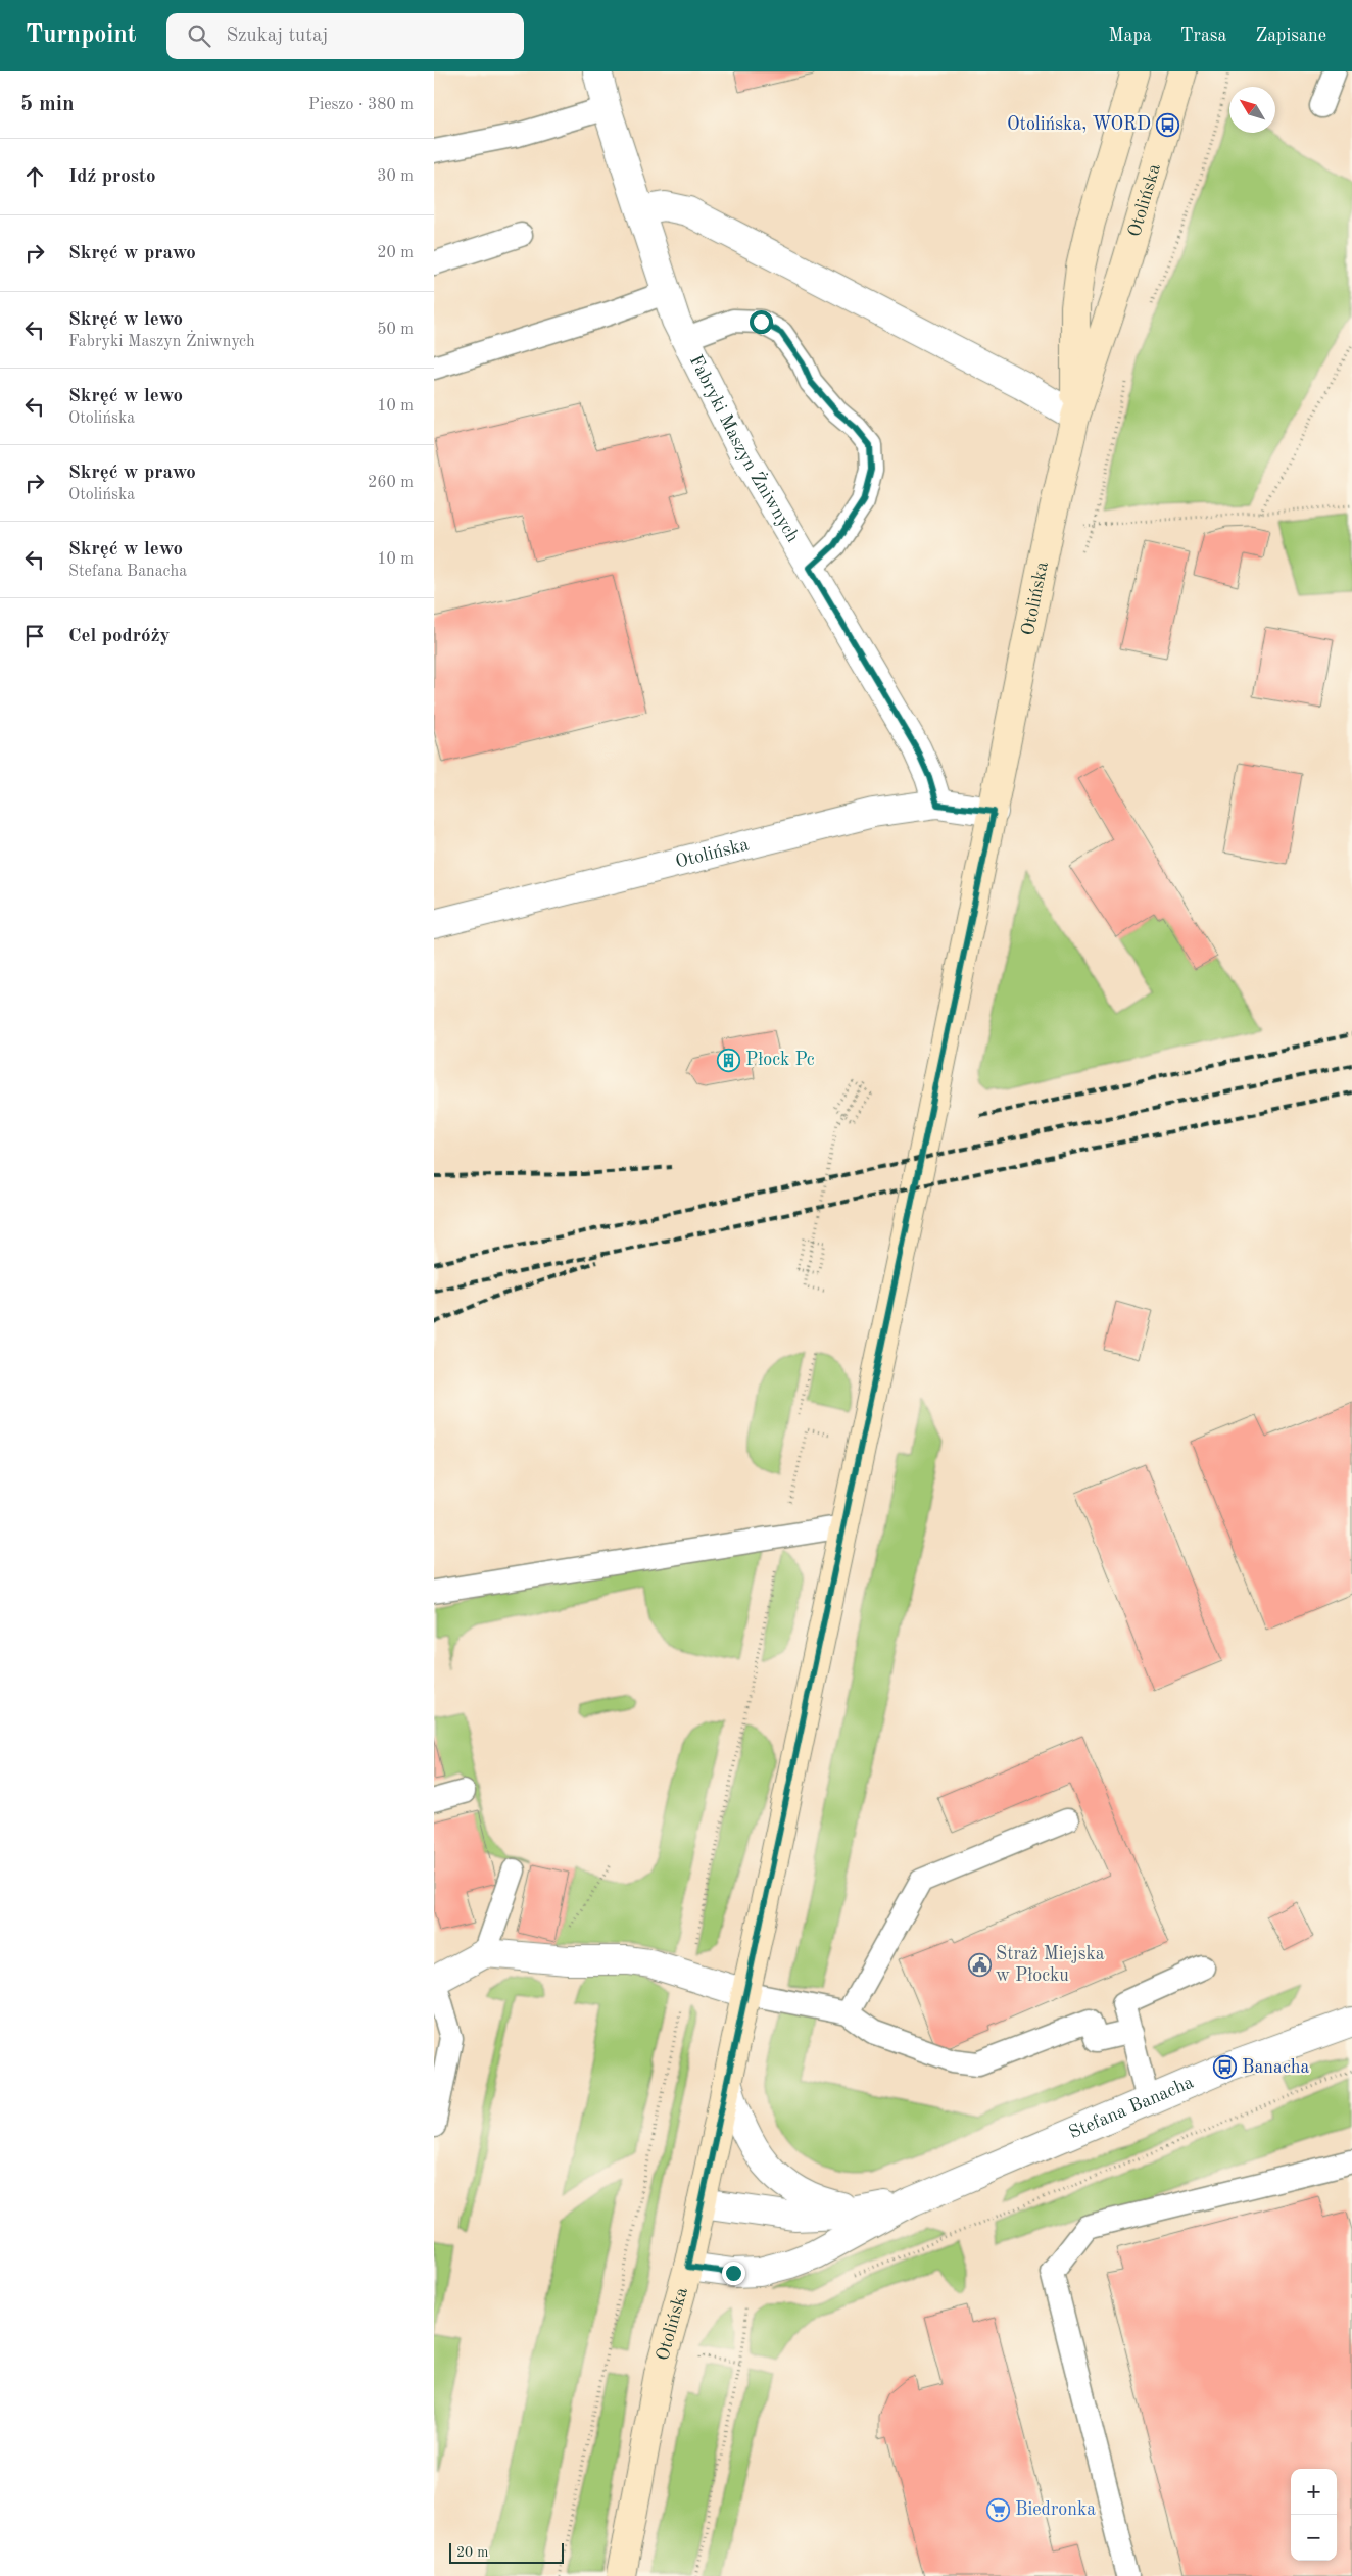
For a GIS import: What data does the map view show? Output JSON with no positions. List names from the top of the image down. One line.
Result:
{"streets":{"main road":["Otolińska"],"street":["Fabryki Maszyn Żniwnych","Stefana Banacha"]},"crossings":[["Otolińska","Fabryki Maszyn Żniwnych"],["Otolińska","Stefana Banacha"]],"places":{"bus stop":["Otolińska, WORD","Banacha"],"building":["Płock Pc"],"public building":["Straż Miejska w Płocku"],"supermarket":["Biedronka"]},"scale_bar":"20 m","north":"top left","page":{"header":"Turnpoint","search":"Szukaj tutaj","nav":["Mapa","Trasa","Zapisane"],"heading":["5 min","Pieszo · 380 m"],"list":[["Idź prosto","30 m"],["Skręć w prawo","20 m"],["Skręć w lewo","Fabryki Maszyn Żniwnych","50 m"],["Skręć w lewo","Otolińska","10 m"],["Skręć w prawo","Otolińska","260 m"],["Skręć w lewo","Stefana Banacha","10 m"],"Cel podróży"],"map_buttons":["+","−"],"scale":"20 m"}}
